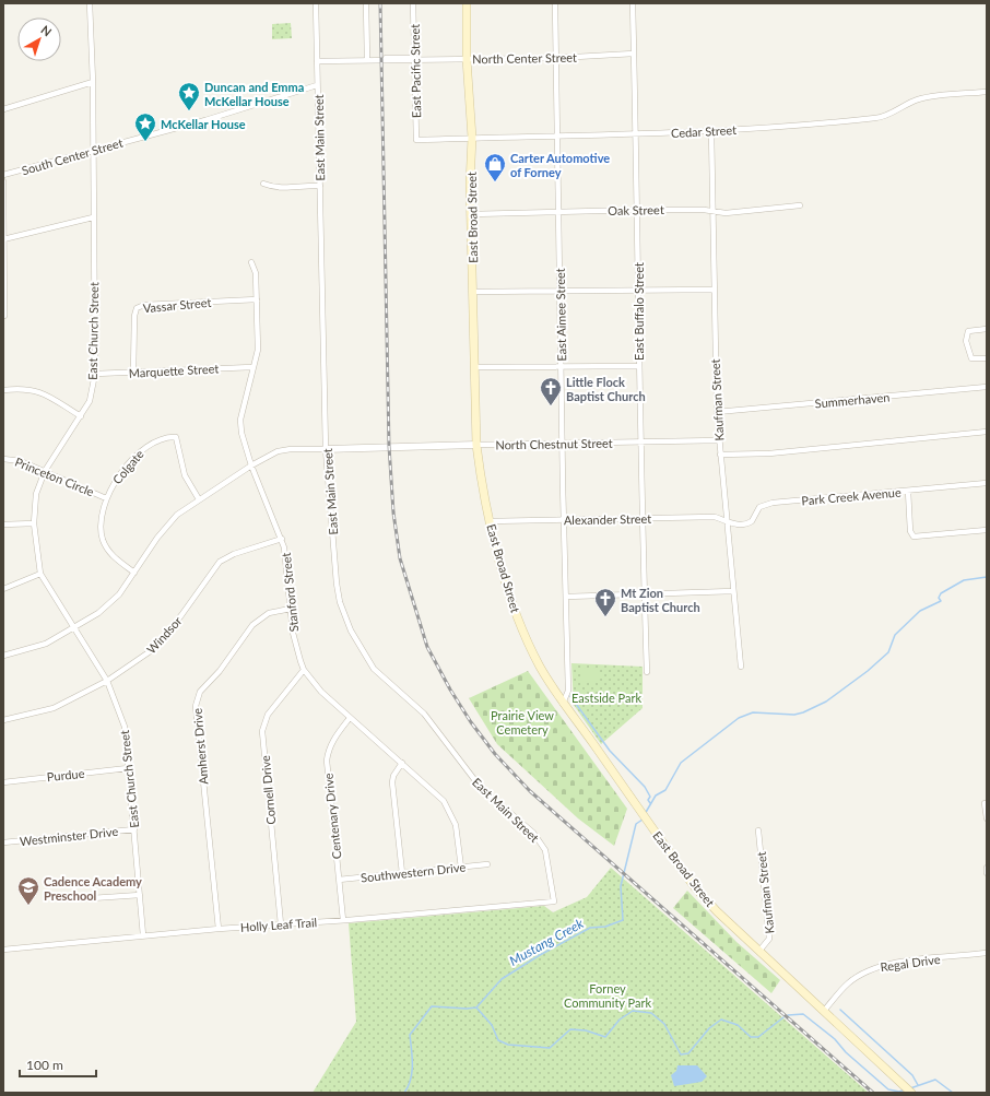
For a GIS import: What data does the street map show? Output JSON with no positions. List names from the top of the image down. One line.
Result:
{"streets":{"main road":["East Broad Street"],"street":["North Center Street","East Pacific Street","Cedar Street","East Main Street","South Center Street","Oak Street","Vassar Street","East Buffalo Street","East Aimee Street","East Church Street","Marquette Street","Kaufman Street","Summerhaven","North Chestnut Street","Colgate","Princeton Circle","Park Creek Avenue","Alexander Street","Stanford Street","Windsor","Amherst Drive","Purdue","Cornell Drive","Centenary Drive","Westminster Drive","Southwestern Drive","Holly Leaf Trail","Regal Drive"]},"crossings":[["North Center Street","East Pacific Street"],["North Center Street","East Broad Street"],["North Center Street","East Buffalo Street"],["North Center Street","East Aimee Street"],["East Pacific Street","Cedar Street"],["Cedar Street","East Broad Street"],["Cedar Street","East Buffalo Street"],["Cedar Street","East Aimee Street"],["Cedar Street","Kaufman Street"],["East Main Street","South Center Street"],["East Main Street","North Chestnut Street"],["East Main Street","Holly Leaf Trail"],["South Center Street","East Church Street"],["Oak Street","East Broad Street"],["Oak Street","East Buffalo Street"],["Oak Street","East Aimee Street"],["Oak Street","Kaufman Street"],["East Broad Street","East Aimee Street"],["East Broad Street","Kaufman Street"],["East Broad Street","North Chestnut Street"],["East Broad Street","Alexander Street"],["East Broad Street","Regal Drive"],["Vassar Street","Marquette Street"],["Vassar Street","Stanford Street"],["East Buffalo Street","North Chestnut Street"],["East Buffalo Street","Alexander Street"],["East Aimee Street","North Chestnut Street"],["East Aimee Street","Alexander Street"],["East Church Street","Marquette Street"],["East Church Street","Princeton Circle"],["East Church Street","Windsor"],["East Church Street","Purdue"],["East Church Street","Westminster Drive"],["East Church Street","Holly Leaf Trail"],["Marquette Street","Stanford Street"],["Kaufman Street","Summerhaven"],["Kaufman Street","North Chestnut Street"],["Kaufman Street","Park Creek Avenue"],["Kaufman Street","Alexander Street"],["Colgate","Princeton Circle"],["Park Creek Avenue","Alexander Street"],["Stanford Street","Windsor"],["Stanford Street","Amherst Drive"],["Stanford Street","Cornell Drive"],["Stanford Street","Centenary Drive"],["Stanford Street","Southwestern Drive"],["Amherst Drive","Holly Leaf Trail"],["Cornell Drive","Holly Leaf Trail"],["Centenary Drive","Southwestern Drive"],["Centenary Drive","Holly Leaf Trail"]],"water":["Mustang Creek"],"parks":["Eastside Park","Prairie View Cemetery","Forney Community Park"],"places":{"place":["Duncan and Emma McKellar House","McKellar House"],"shop":["Carter Automotive of Forney"],"church":["Little Flock Baptist Church","Mt Zion Baptist Church"],"school or university":["Cadence Academy Preschool"]},"scale_bar":"100 m","north":"top right"}
